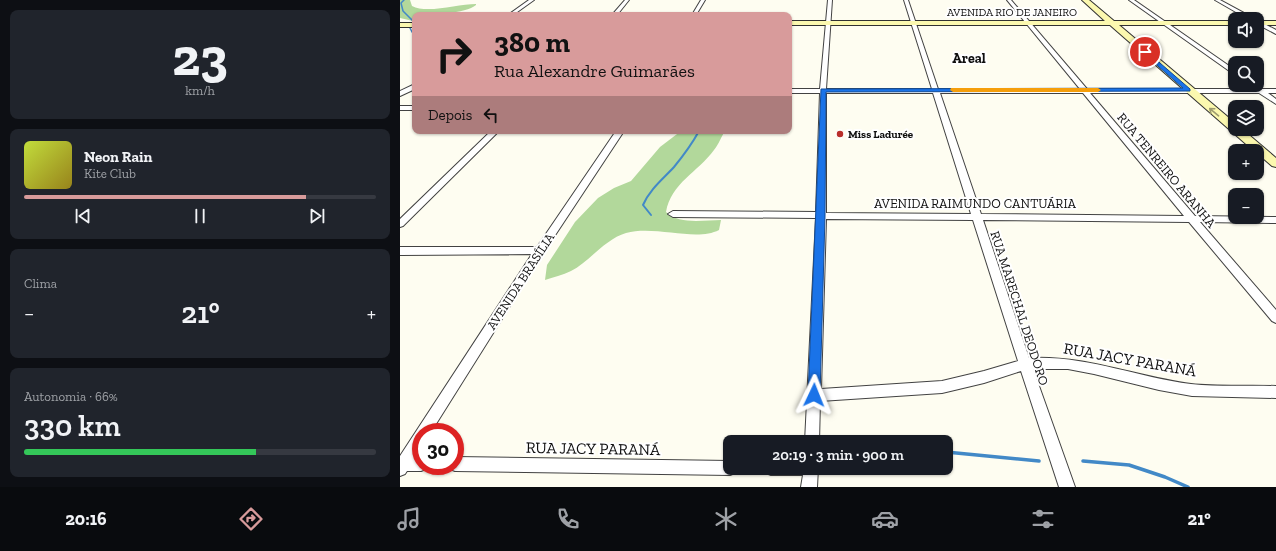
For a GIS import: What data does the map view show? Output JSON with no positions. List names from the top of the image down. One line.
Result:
{"streets":{"main road":["AVENIDA RIO DE JANEIRO"],"street":["RUA TENREIRO ARANHA","AVENIDA RAIMUNDO CANTUÁRIA","AVENIDA BRASÍLIA","RUA MARECHAL DEODORO","RUA JACY PARANÁ"]},"crossings":[["AVENIDA RIO DE JANEIRO","RUA TENREIRO ARANHA"],["AVENIDA RIO DE JANEIRO","RUA MARECHAL DEODORO"],["RUA TENREIRO ARANHA","AVENIDA RAIMUNDO CANTUÁRIA"],["AVENIDA RAIMUNDO CANTUÁRIA","RUA MARECHAL DEODORO"],["RUA MARECHAL DEODORO","RUA JACY PARANÁ"]],"districts":["Areal"],"places":["Miss Ladurée"],"page":{"tile":[["23","km/h"],"Clima",["Autonomia · 66%","330 km"]],"map_buttons":["+","−"],"turn":["380 m","Rua Alexandre Guimarães"],"then":"Depois","song":["Neon Rain","Kite Club"],"heat":["−","21°","+"],"limit":"30","trip":"20:19 · 3 min · 900 m","tabs":["20:16","21°"]}}
